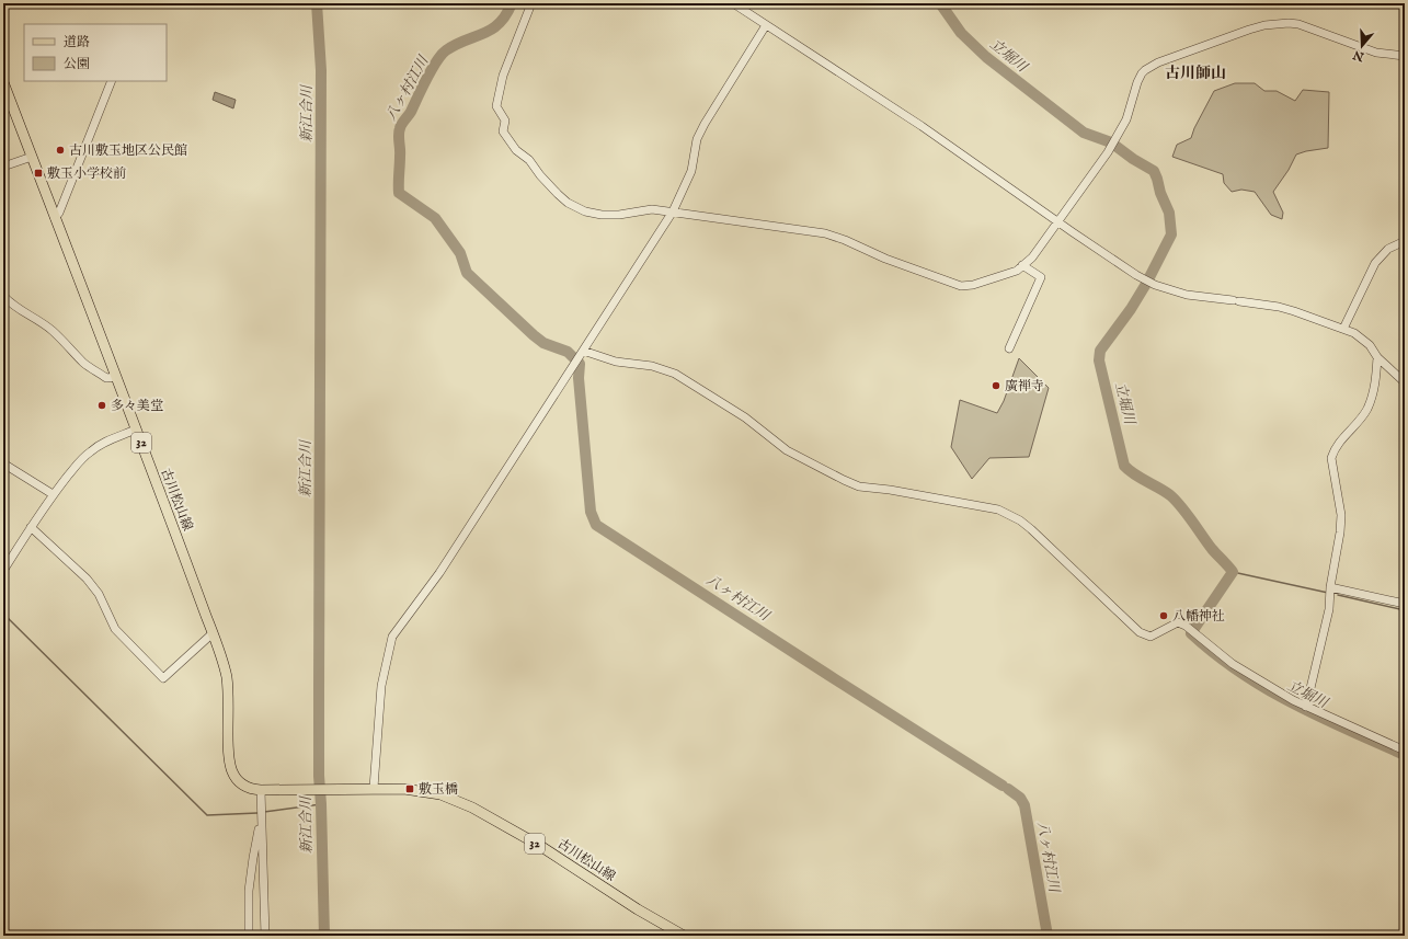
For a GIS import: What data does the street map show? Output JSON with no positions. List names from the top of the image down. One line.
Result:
{"streets":{"main road":["32","古川松山線"]},"crossings":[["32","古川松山線"]],"districts":["古川師山"],"water":["立堀川","八ヶ村江川","新江合川"],"places":{"other":["古川敷玉地区公民館","廣禅寺","多々美堂","八幡神社"],"transit":["敷玉小学校前","敷玉橋"]},"legend":["道路","公園"],"north":"bottom"}
